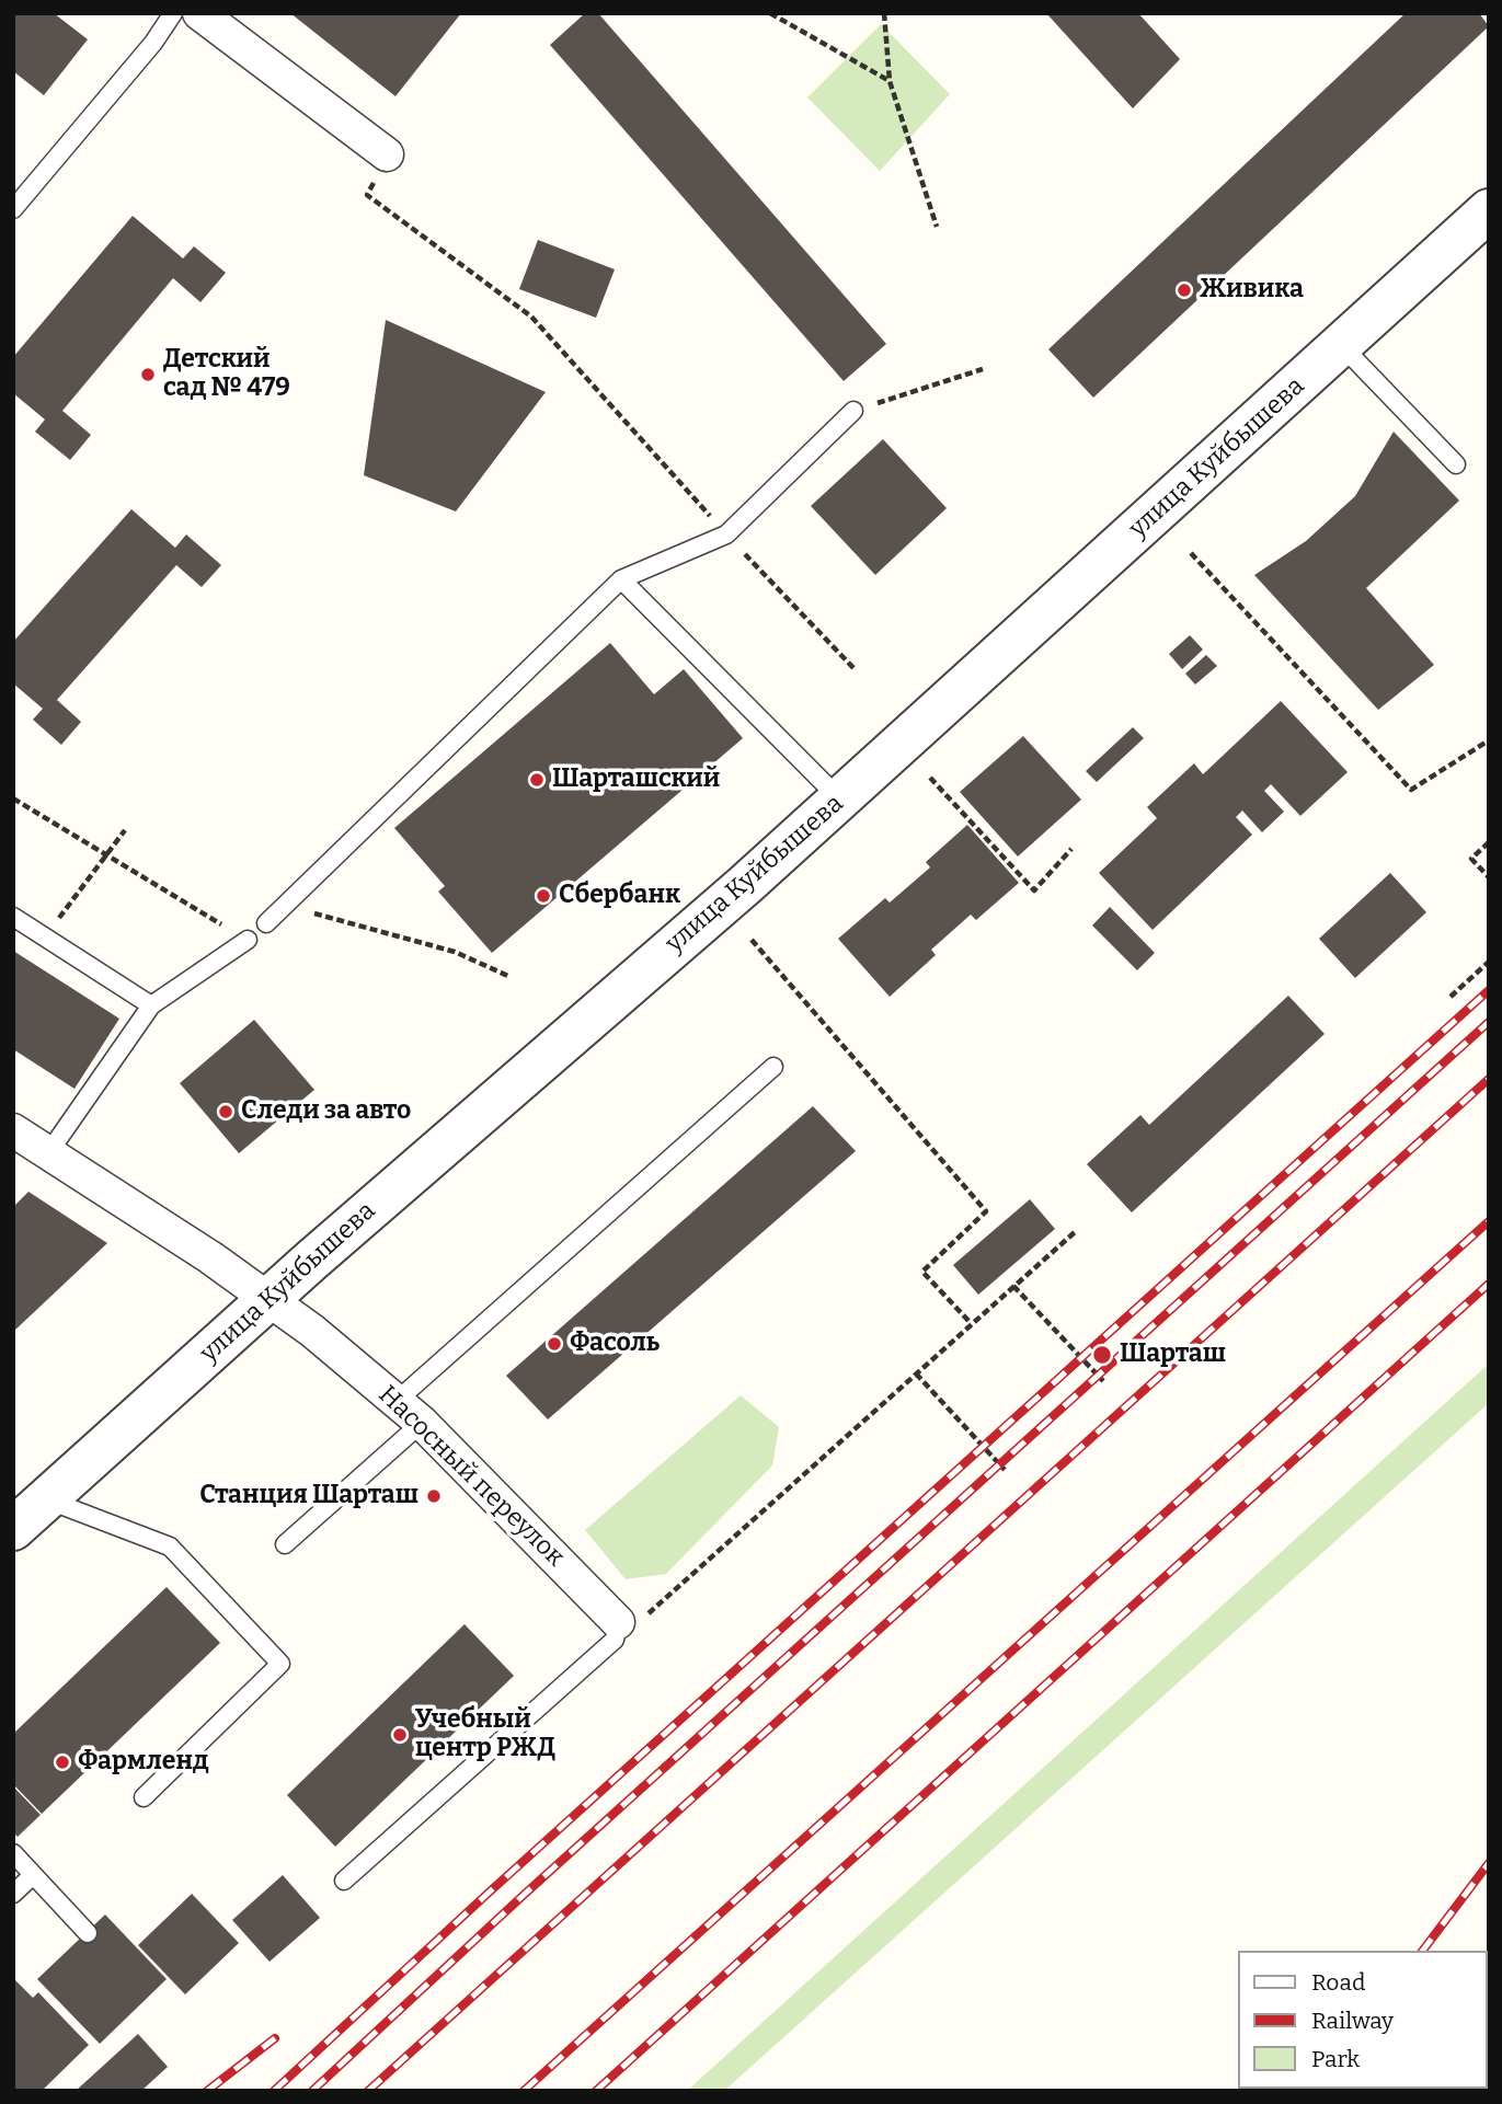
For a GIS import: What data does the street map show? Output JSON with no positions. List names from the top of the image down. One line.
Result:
{"streets":{"street":["улица Куйбышева","Насосный переулок"]},"crossings":[["улица Куйбышева","Насосный переулок"]],"places":["Живика","Детский сад № 479","Шарташский","Сбербанк","Следи за авто","Фасоль","Шарташ","Станция Шарташ","Учебный центр РЖД","Фармленд"],"legend":["Road","Railway","Park"]}
